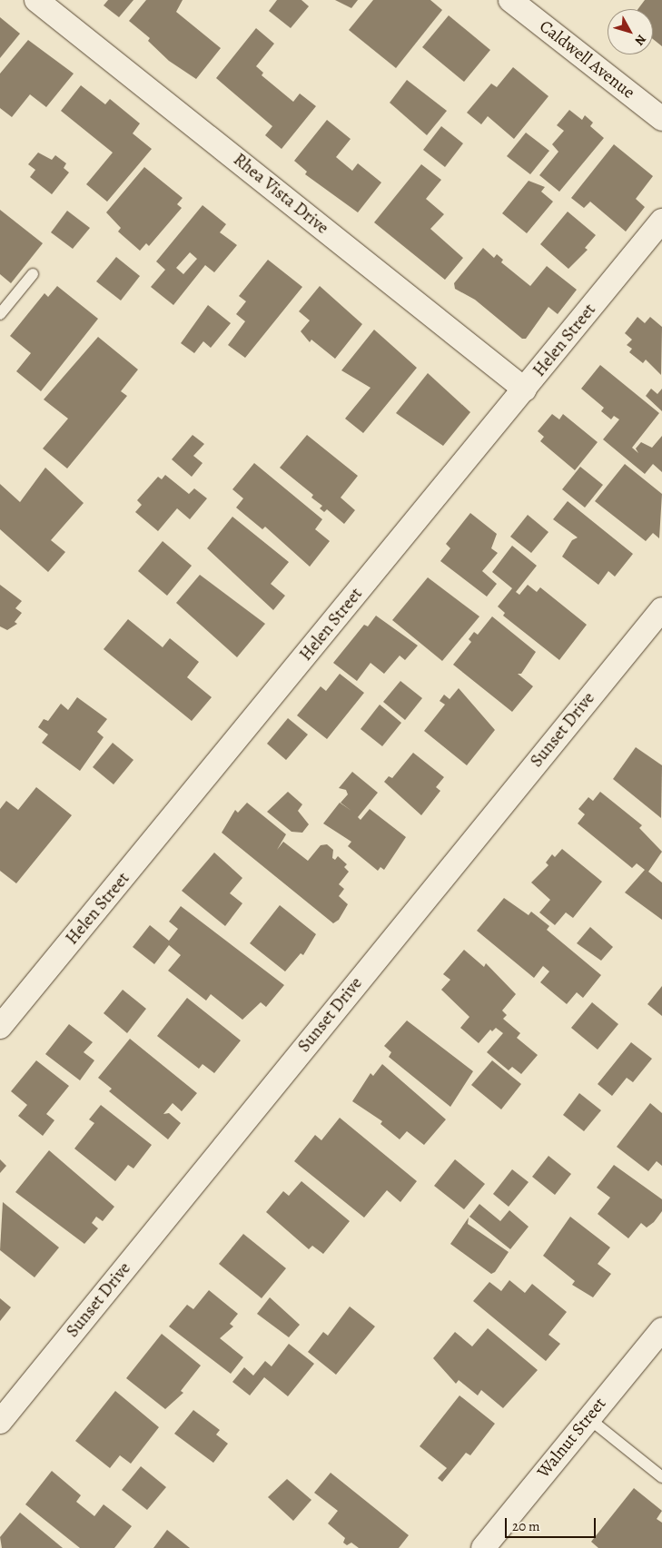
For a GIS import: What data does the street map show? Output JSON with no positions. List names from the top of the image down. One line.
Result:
{"streets":{"street":["Caldwell Avenue","Rhea Vista Drive","Helen Street","Sunset Drive","Walnut Street"]},"crossings":[["Rhea Vista Drive","Helen Street"]],"scale_bar":"20 m","north":"bottom right"}
